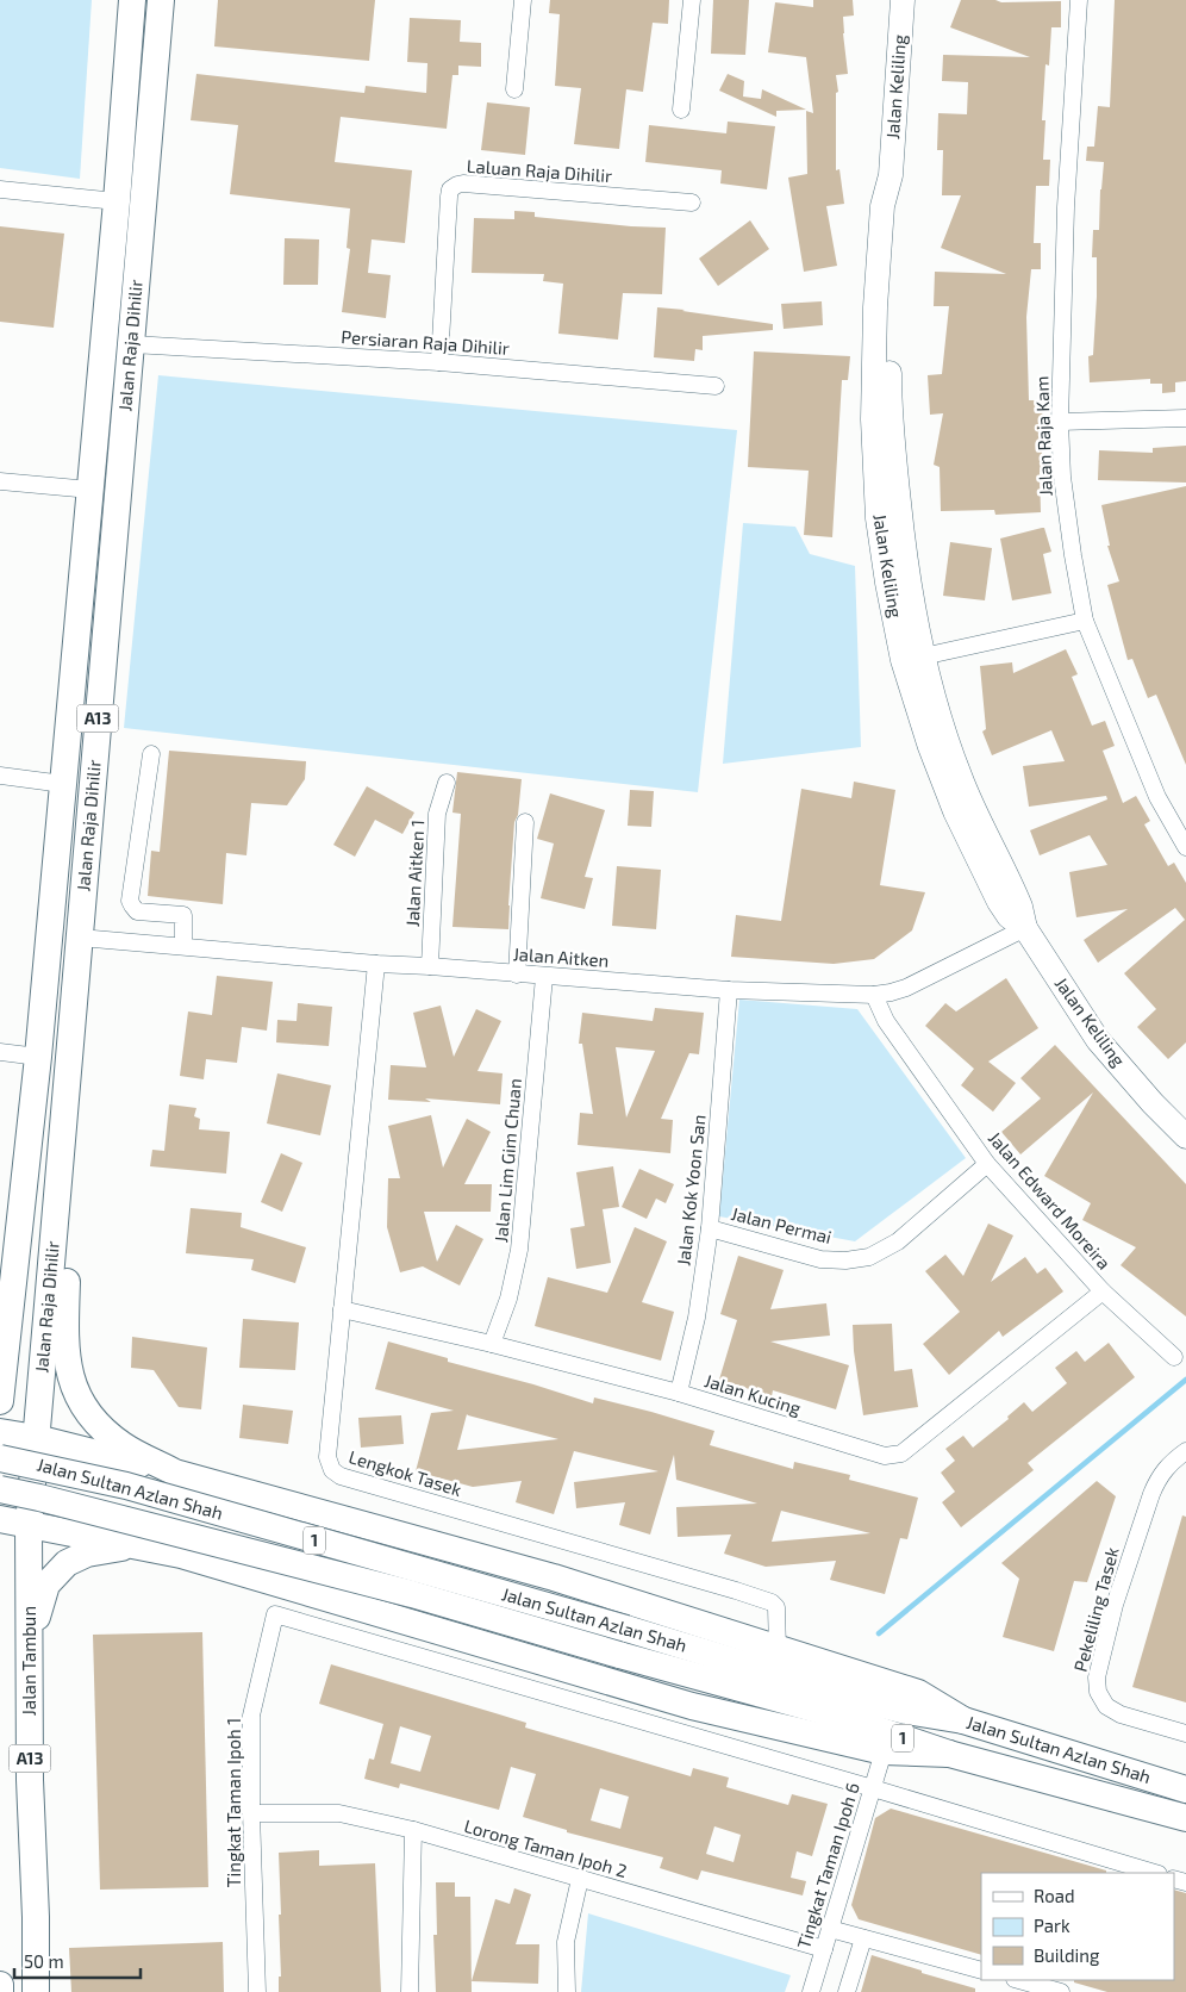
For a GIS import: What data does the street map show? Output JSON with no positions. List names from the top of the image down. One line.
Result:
{"streets":{"main road":["Jalan Keliling","Jalan Raja Dihilir","A13","Jalan Sultan Azlan Shah","1","Jalan Tambun"],"street":["Laluan Raja Dihilir","Persiaran Raja Dihilir","Jalan Raja Kam","Jalan Aitken 1","Jalan Aitken","Jalan Lim Gim Chuan","Jalan Kok Yoon San","Jalan Edward Moreira","Jalan Permai","Jalan Kucing","Lengkok Tasek","Pekeliling Tasek","Tingkat Taman Ipoh 1","Lorong Taman Ipoh 2","Tingkat Taman Ipoh 6"]},"crossings":[["Jalan Keliling","Jalan Aitken"],["Laluan Raja Dihilir","Persiaran Raja Dihilir"],["Persiaran Raja Dihilir","Jalan Raja Dihilir"],["Jalan Raja Dihilir","Jalan Aitken"],["Jalan Raja Dihilir","Jalan Tambun"],["Jalan Aitken 1","Jalan Aitken"],["Jalan Aitken","Jalan Lim Gim Chuan"],["Jalan Aitken","Jalan Kok Yoon San"],["Jalan Aitken","Jalan Edward Moreira"],["Jalan Aitken","Lengkok Tasek"],["Jalan Lim Gim Chuan","Jalan Kucing"],["Jalan Kok Yoon San","Jalan Permai"],["Jalan Kok Yoon San","Jalan Kucing"],["Jalan Edward Moreira","Jalan Permai"],["Jalan Edward Moreira","Jalan Kucing"],["Jalan Kucing","Lengkok Tasek"],["Tingkat Taman Ipoh 1","Lorong Taman Ipoh 2"],["Tingkat Taman Ipoh 1","Tingkat Taman Ipoh 6"],["Lorong Taman Ipoh 2","Tingkat Taman Ipoh 6"]],"legend":["Road","Park","Building"],"scale_bar":"50 m"}
